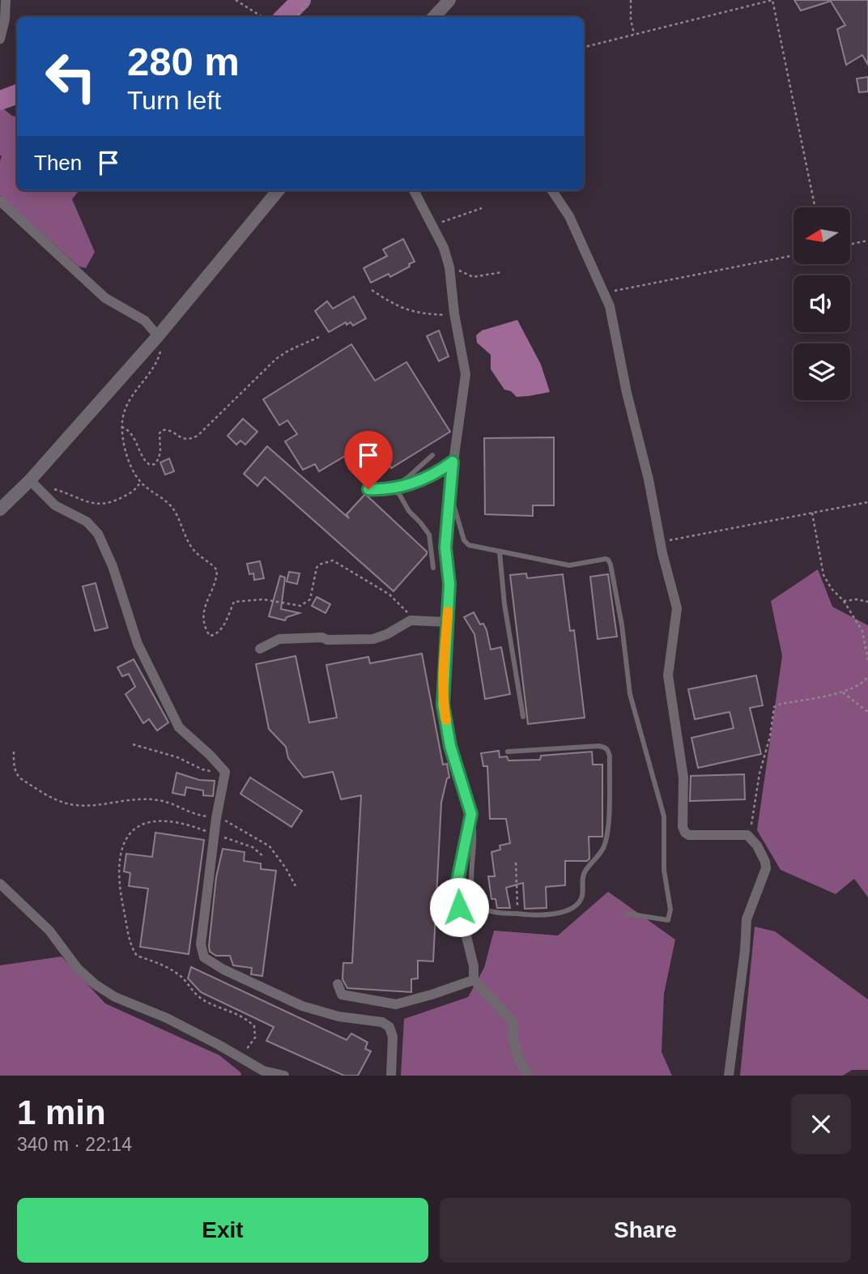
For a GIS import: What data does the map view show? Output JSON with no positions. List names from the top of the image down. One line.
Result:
{"north":"left","page":{"turn":["280 m","Turn left"],"then":"Then","heading":["1 min","340 m · 22:14"],"buttons":["Exit","Share"]}}
